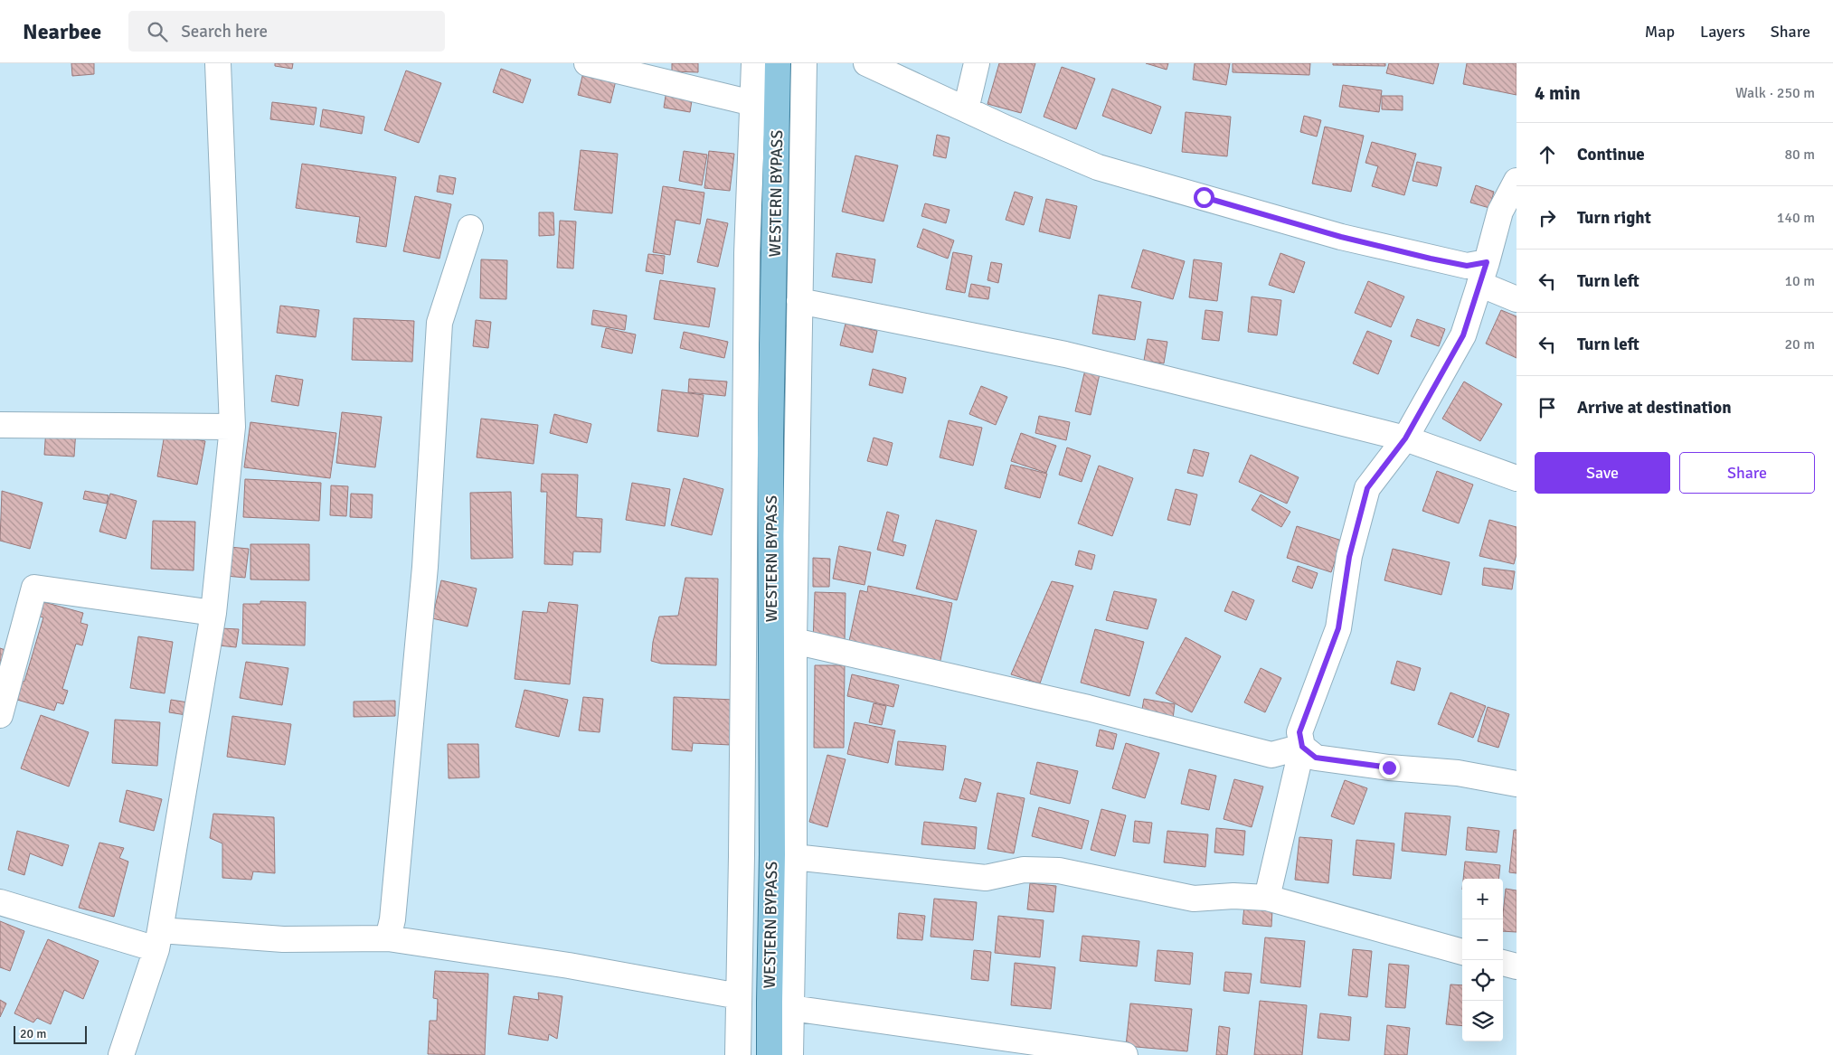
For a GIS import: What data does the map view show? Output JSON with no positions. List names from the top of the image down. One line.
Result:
{"streets":{"main road":["WESTERN BYPASS"]},"scale_bar":"20 m","page":{"header":"Nearbee","search":"Search here","nav":["Map","Layers","Share"],"heading":["4 min","Walk · 250 m"],"list":[["Continue","80 m"],["Turn right","140 m"],["Turn left","10 m"],["Turn left","20 m"],"Arrive at destination"],"buttons":["Save","Share"],"map_buttons":["+","−"],"scale":"20 m"}}
